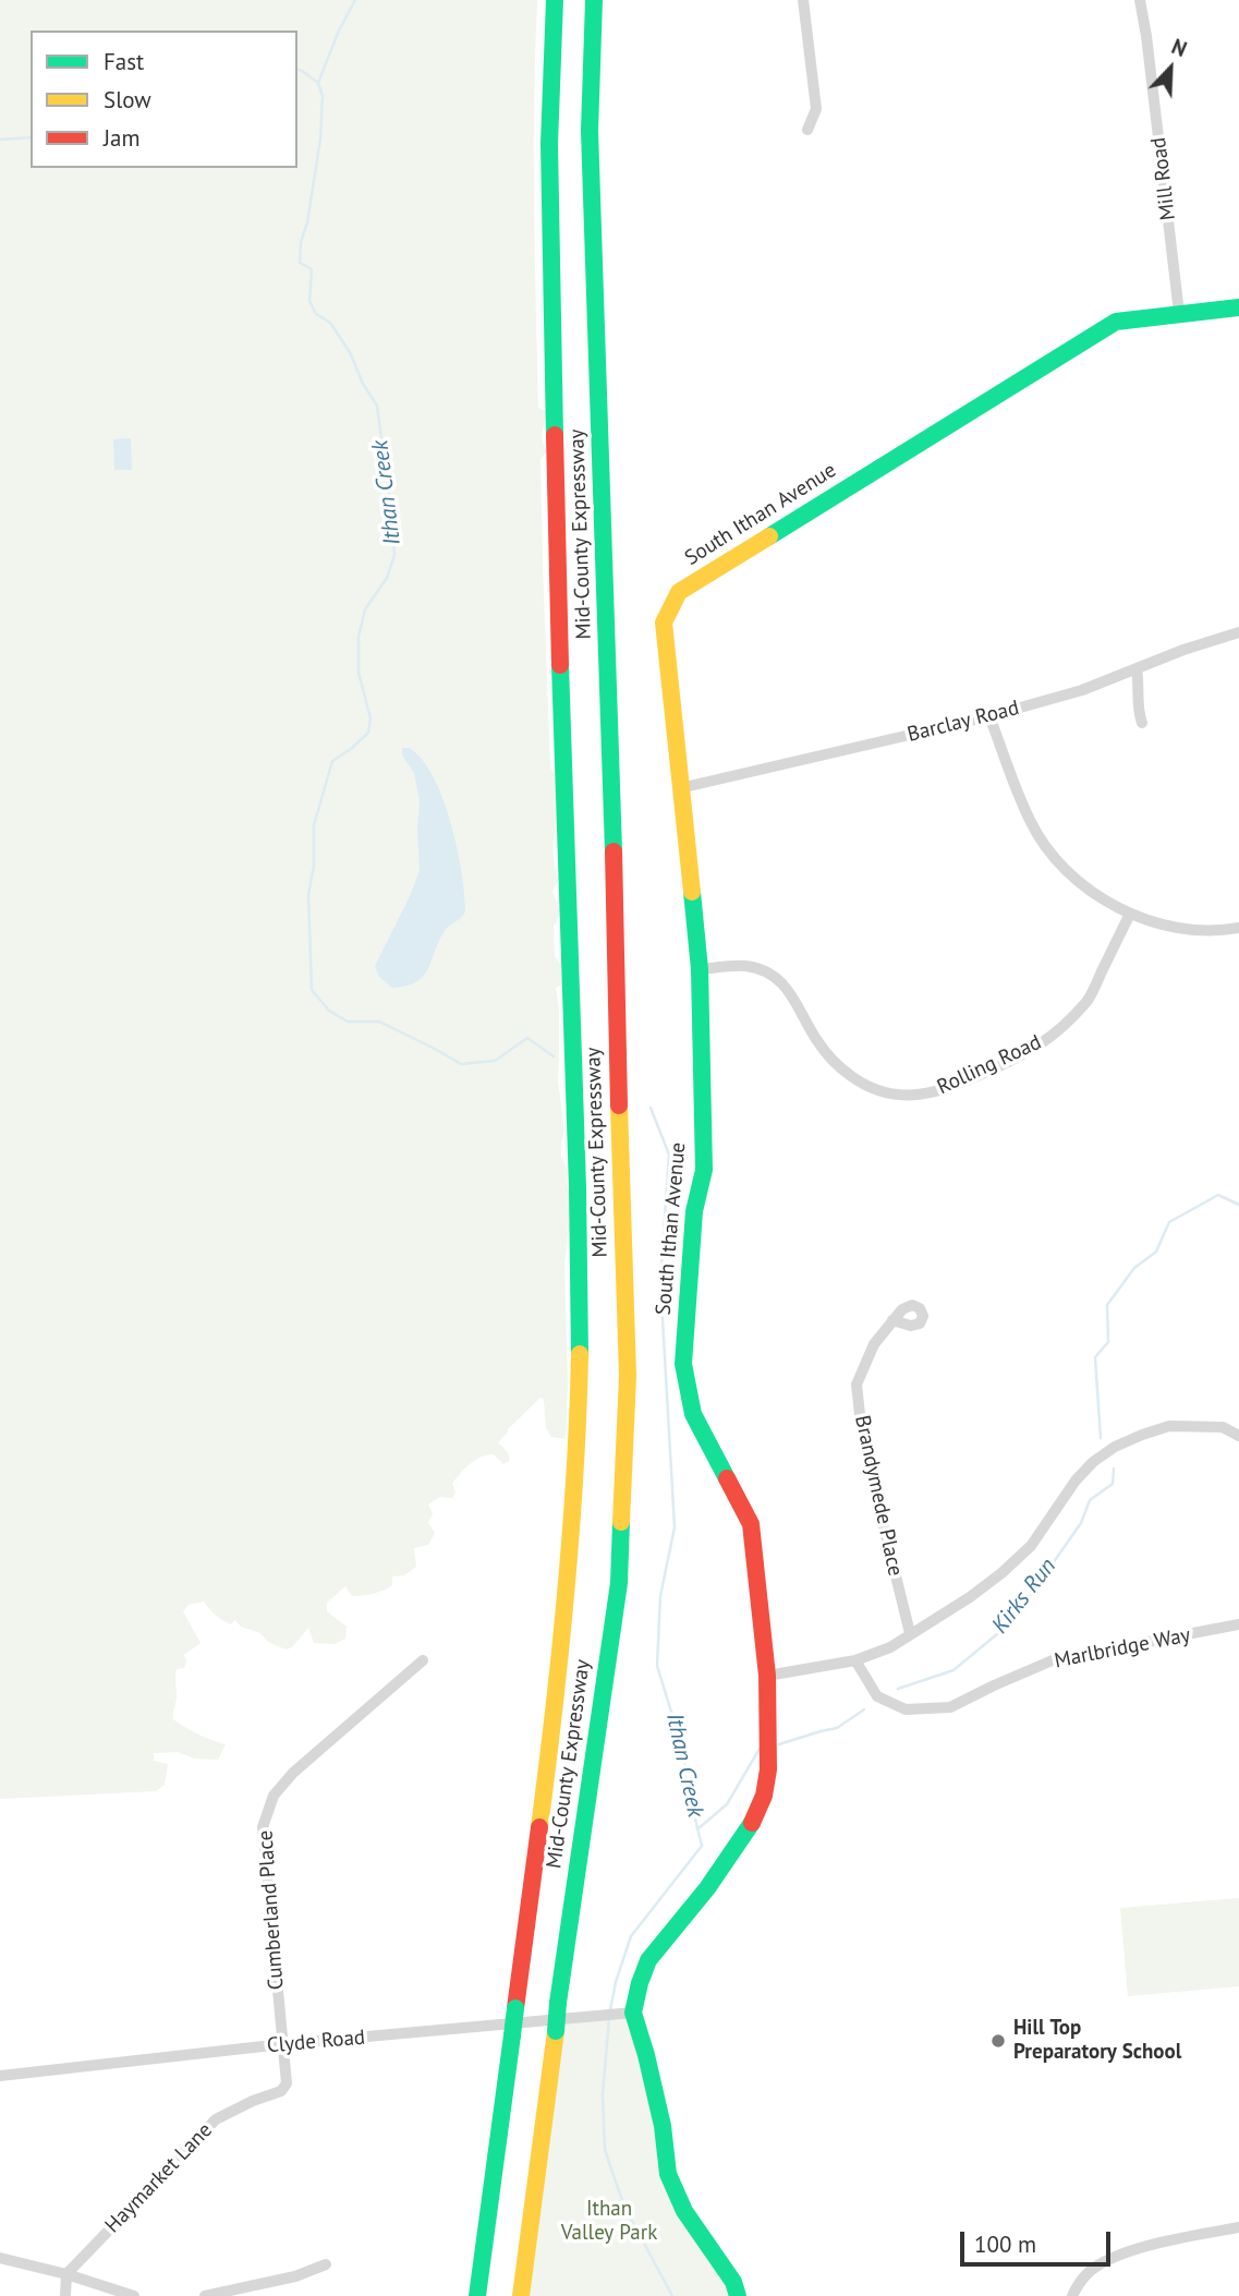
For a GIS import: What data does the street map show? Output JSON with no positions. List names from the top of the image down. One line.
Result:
{"streets":{"main road":["South Ithan Avenue","Mid-County Expressway"],"street":["Mill Road","Barclay Road","Rolling Road","Brandymede Place","Marlbridge Way","Cumberland Place","Clyde Road","Haymarket Lane"]},"crossings":[["Mill Road","South Ithan Avenue"],["South Ithan Avenue","Barclay Road"],["South Ithan Avenue","Rolling Road"],["South Ithan Avenue","Clyde Road"],["Cumberland Place","Clyde Road"],["Cumberland Place","Haymarket Lane"],["Clyde Road","Haymarket Lane"]],"water":["Ithan Creek","Kirks Run"],"parks":["Ithan Valley Park"],"places":["Hill Top Preparatory School"],"legend":["Fast","Slow","Jam"],"scale_bar":"100 m","north":"top right"}
